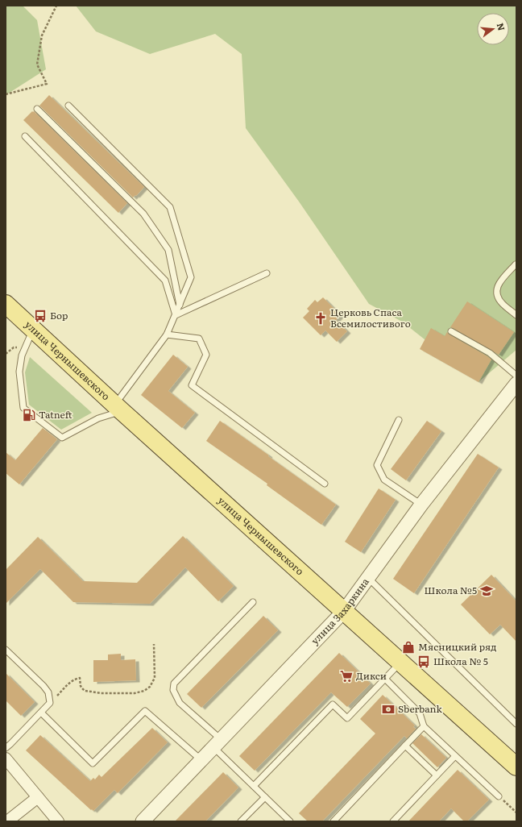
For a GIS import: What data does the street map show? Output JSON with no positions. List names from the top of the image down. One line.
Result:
{"streets":{"main road":["улица Чернышевского"],"street":["улица Захаркина"]},"crossings":[["улица Чернышевского","улица Захаркина"]],"places":{"bus stop":["Бор","Школа № 5"],"church":["Церковь Спаса Всемилостивого"],"fuel station":["Tatneft"],"school or university":["Школа №5"],"shop":["Мясницкий ряд"],"supermarket":["Дикси"],"bank":["Sberbank"]},"north":"right"}
